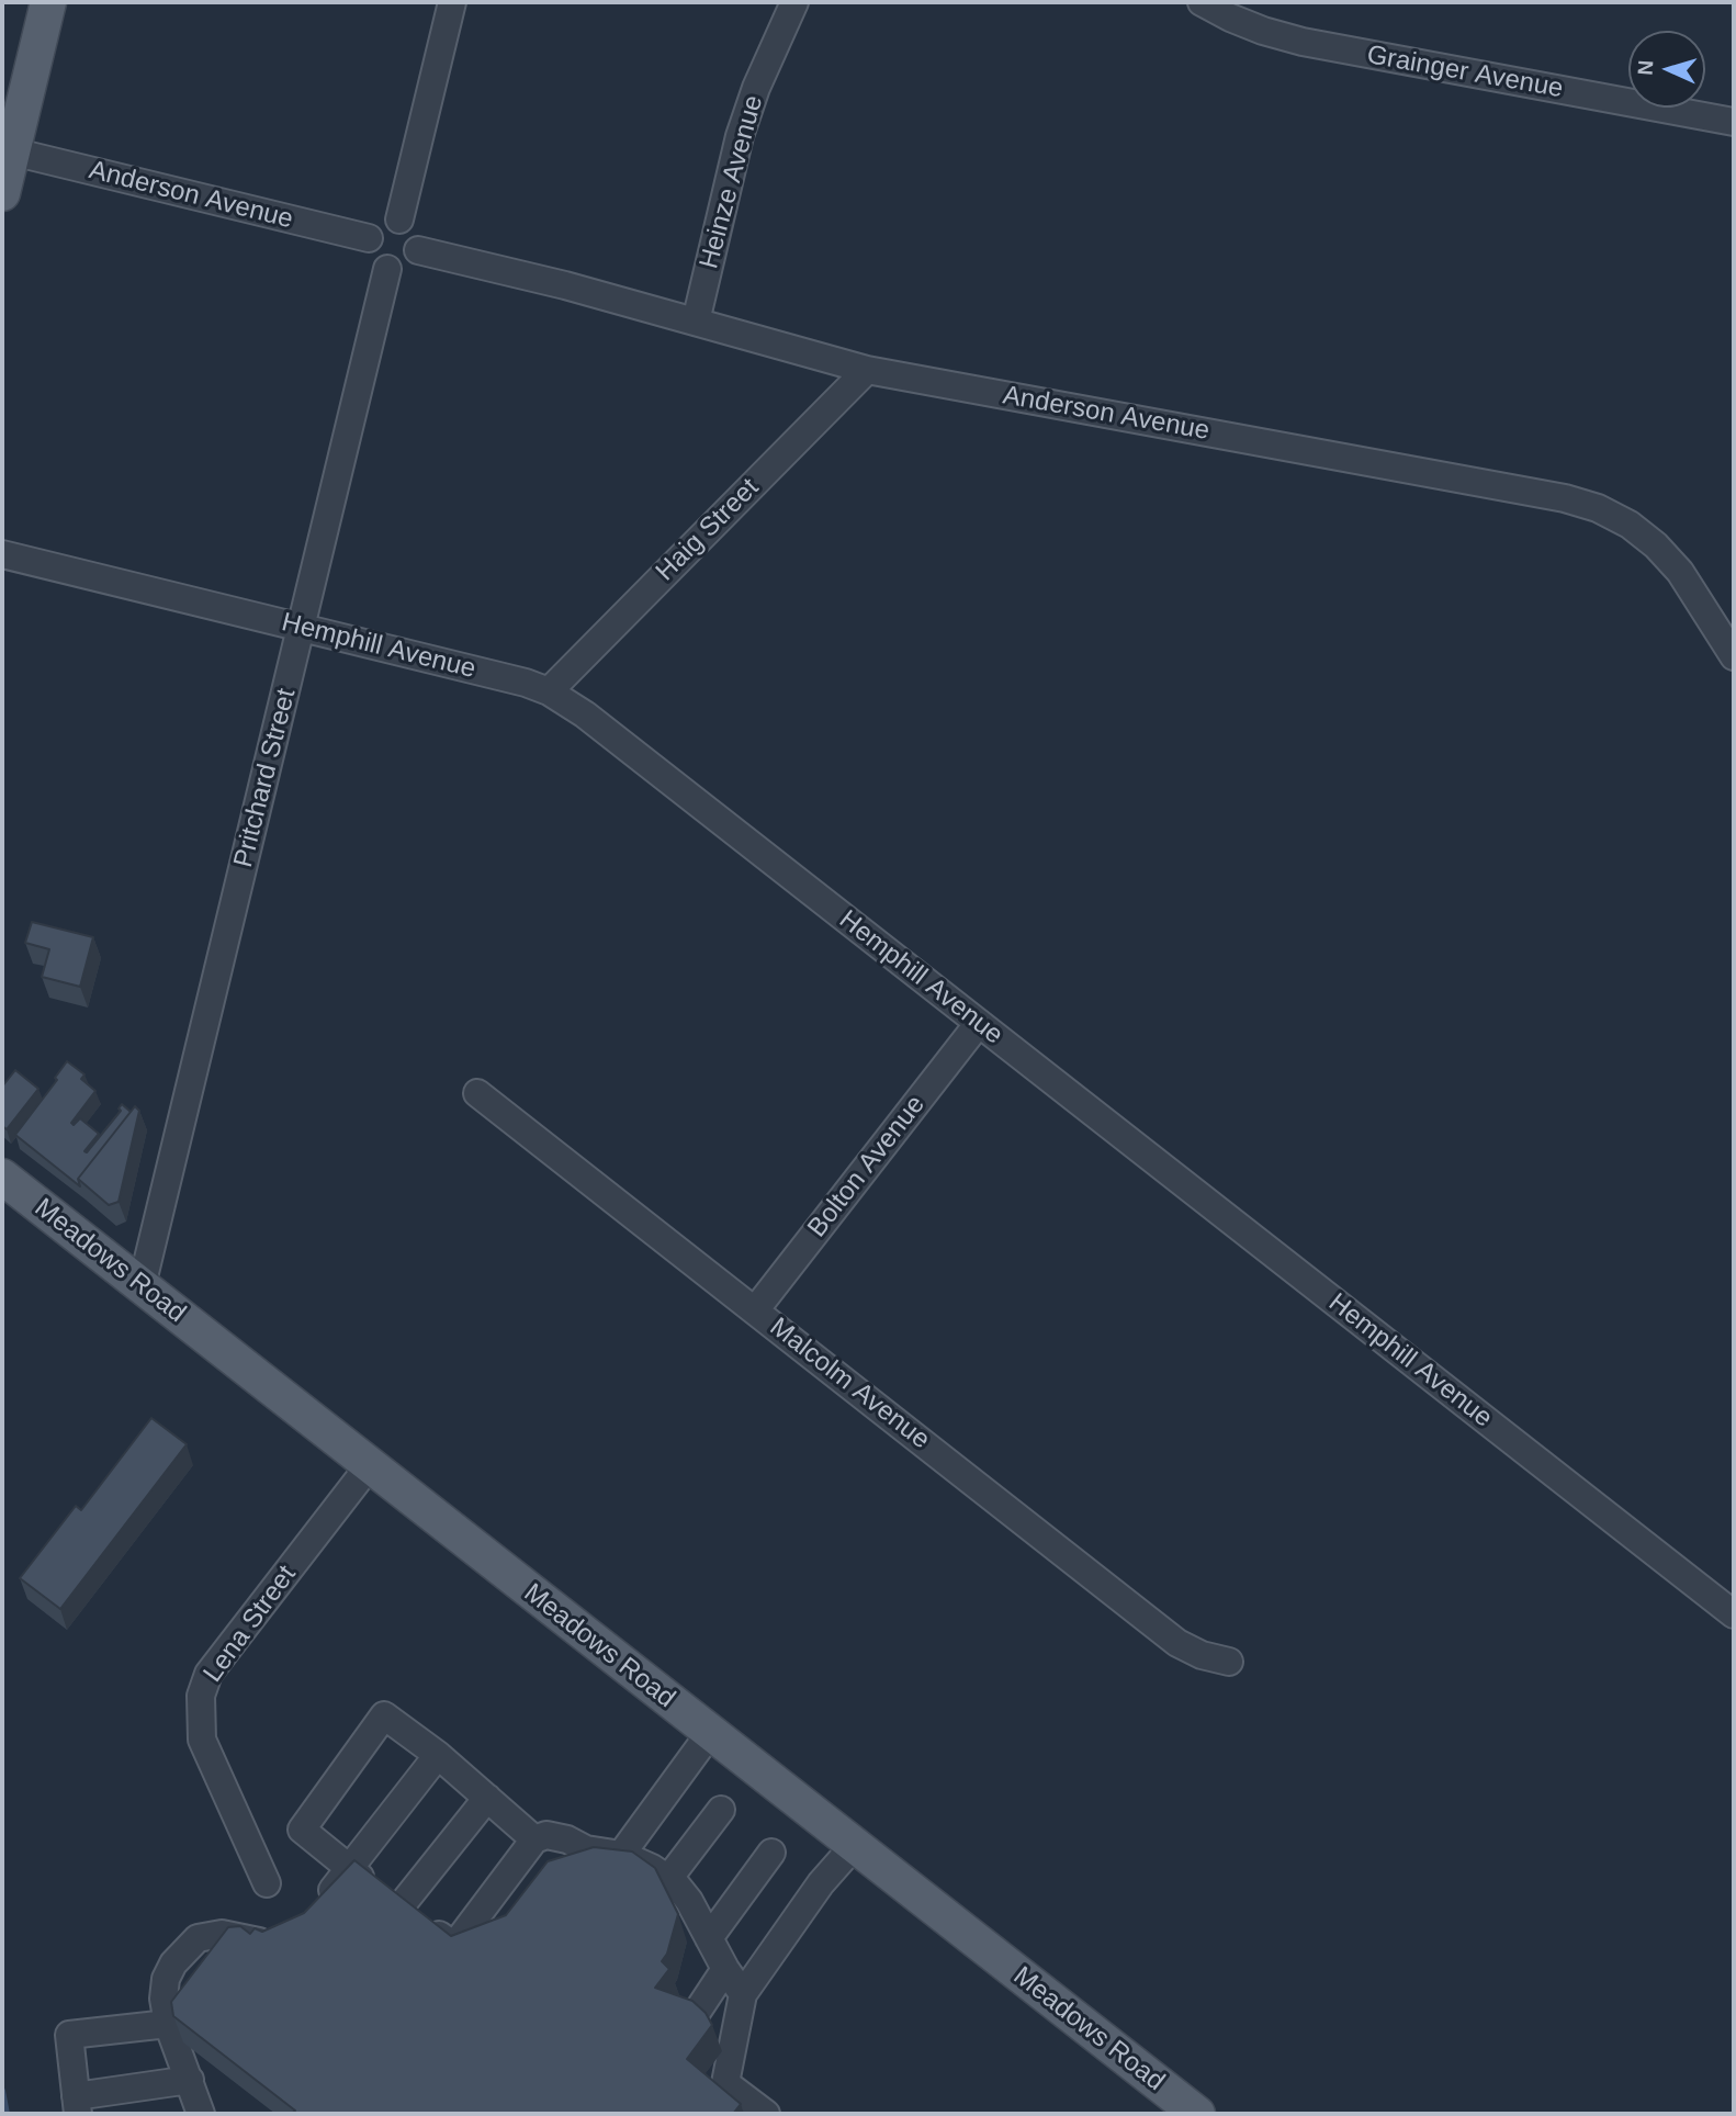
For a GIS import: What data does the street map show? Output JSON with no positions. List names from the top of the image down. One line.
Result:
{"streets":{"main road":["Meadows Road"],"street":["Grainger Avenue","Heinze Avenue","Anderson Avenue","Haig Street","Hemphill Avenue","Pritchard Street","Bolton Avenue","Malcolm Avenue","Lena Street"]},"crossings":[["Heinze Avenue","Anderson Avenue"],["Anderson Avenue","Haig Street"],["Anderson Avenue","Pritchard Street"],["Haig Street","Hemphill Avenue"],["Hemphill Avenue","Pritchard Street"],["Hemphill Avenue","Bolton Avenue"],["Pritchard Street","Meadows Road"],["Bolton Avenue","Malcolm Avenue"],["Meadows Road","Lena Street"]],"north":"left"}
